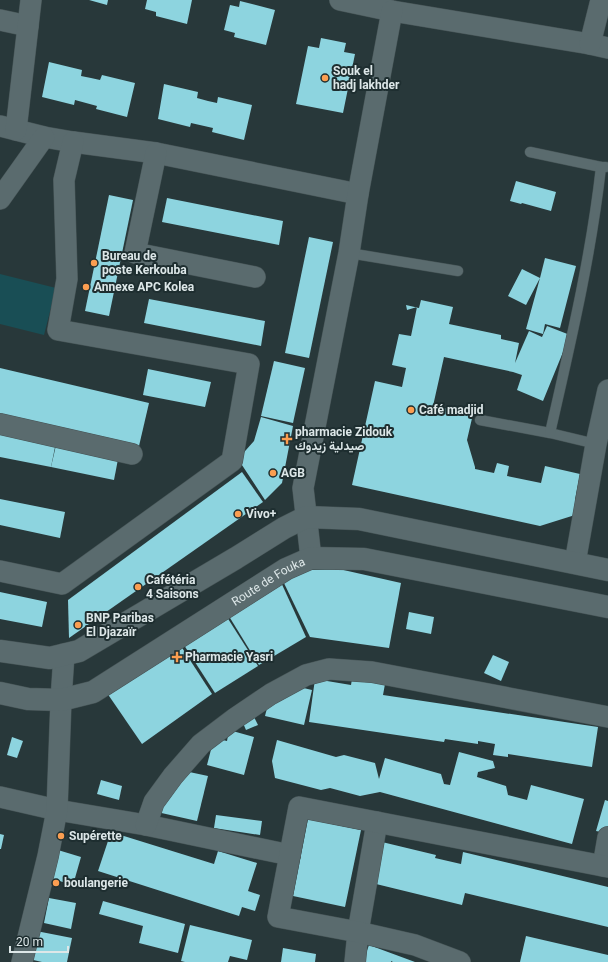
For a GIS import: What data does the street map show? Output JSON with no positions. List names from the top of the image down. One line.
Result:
{"streets":{"main road":["Route de Fouka"]},"places":{"other":["Souk el hadj lakhder","Bureau de poste Kerkouba","Annexe APC Kolea","Café madjid","AGB","Vivo+","Cafétéria 4 Saisons","BNP Paribas El Djazaïr","Supérette","boulangerie"],"health":["pharmacie Zidouk صيدلية زيدوك","Pharmacie Yasri"]},"scale_bar":"20 m"}
